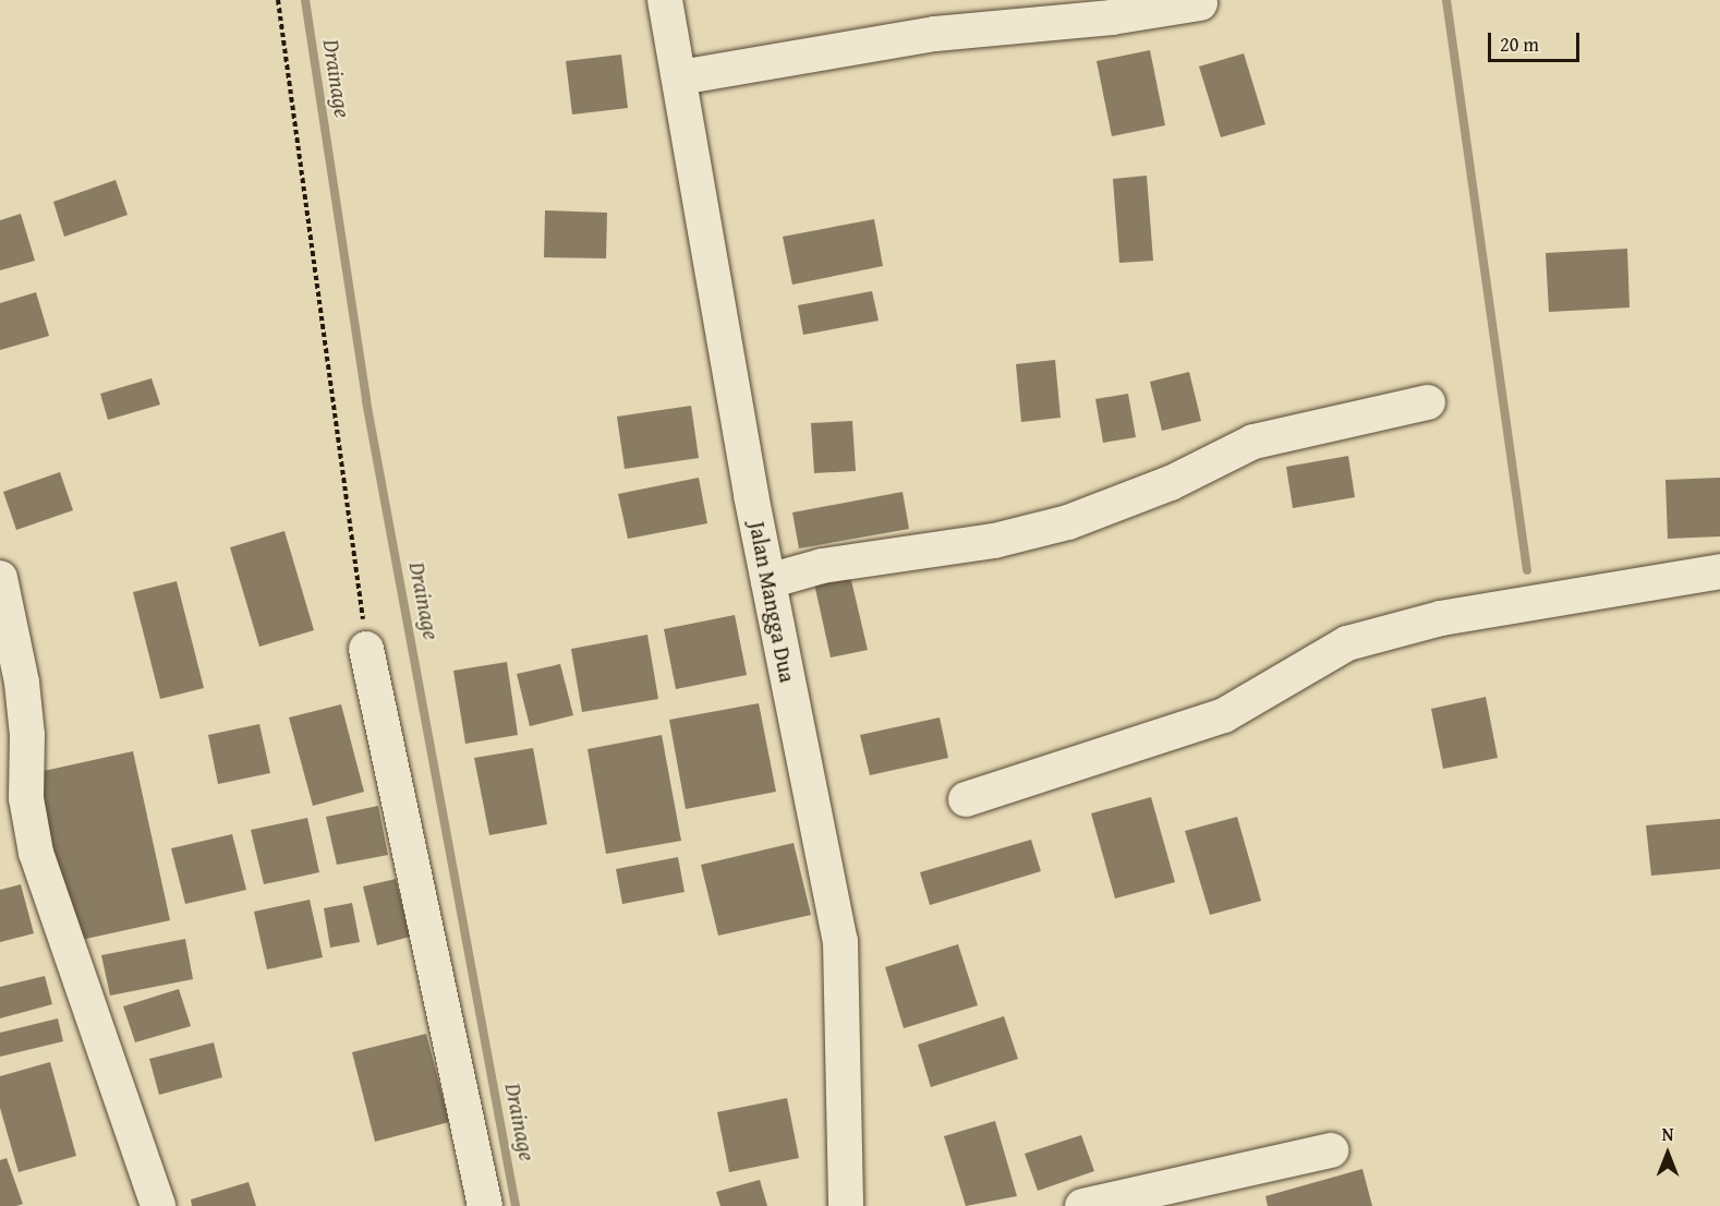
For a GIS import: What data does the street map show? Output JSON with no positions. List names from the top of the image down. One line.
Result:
{"streets":{"street":["Jalan Mangga Dua"]},"water":["Drainage"],"scale_bar":"20 m","north":"top"}
